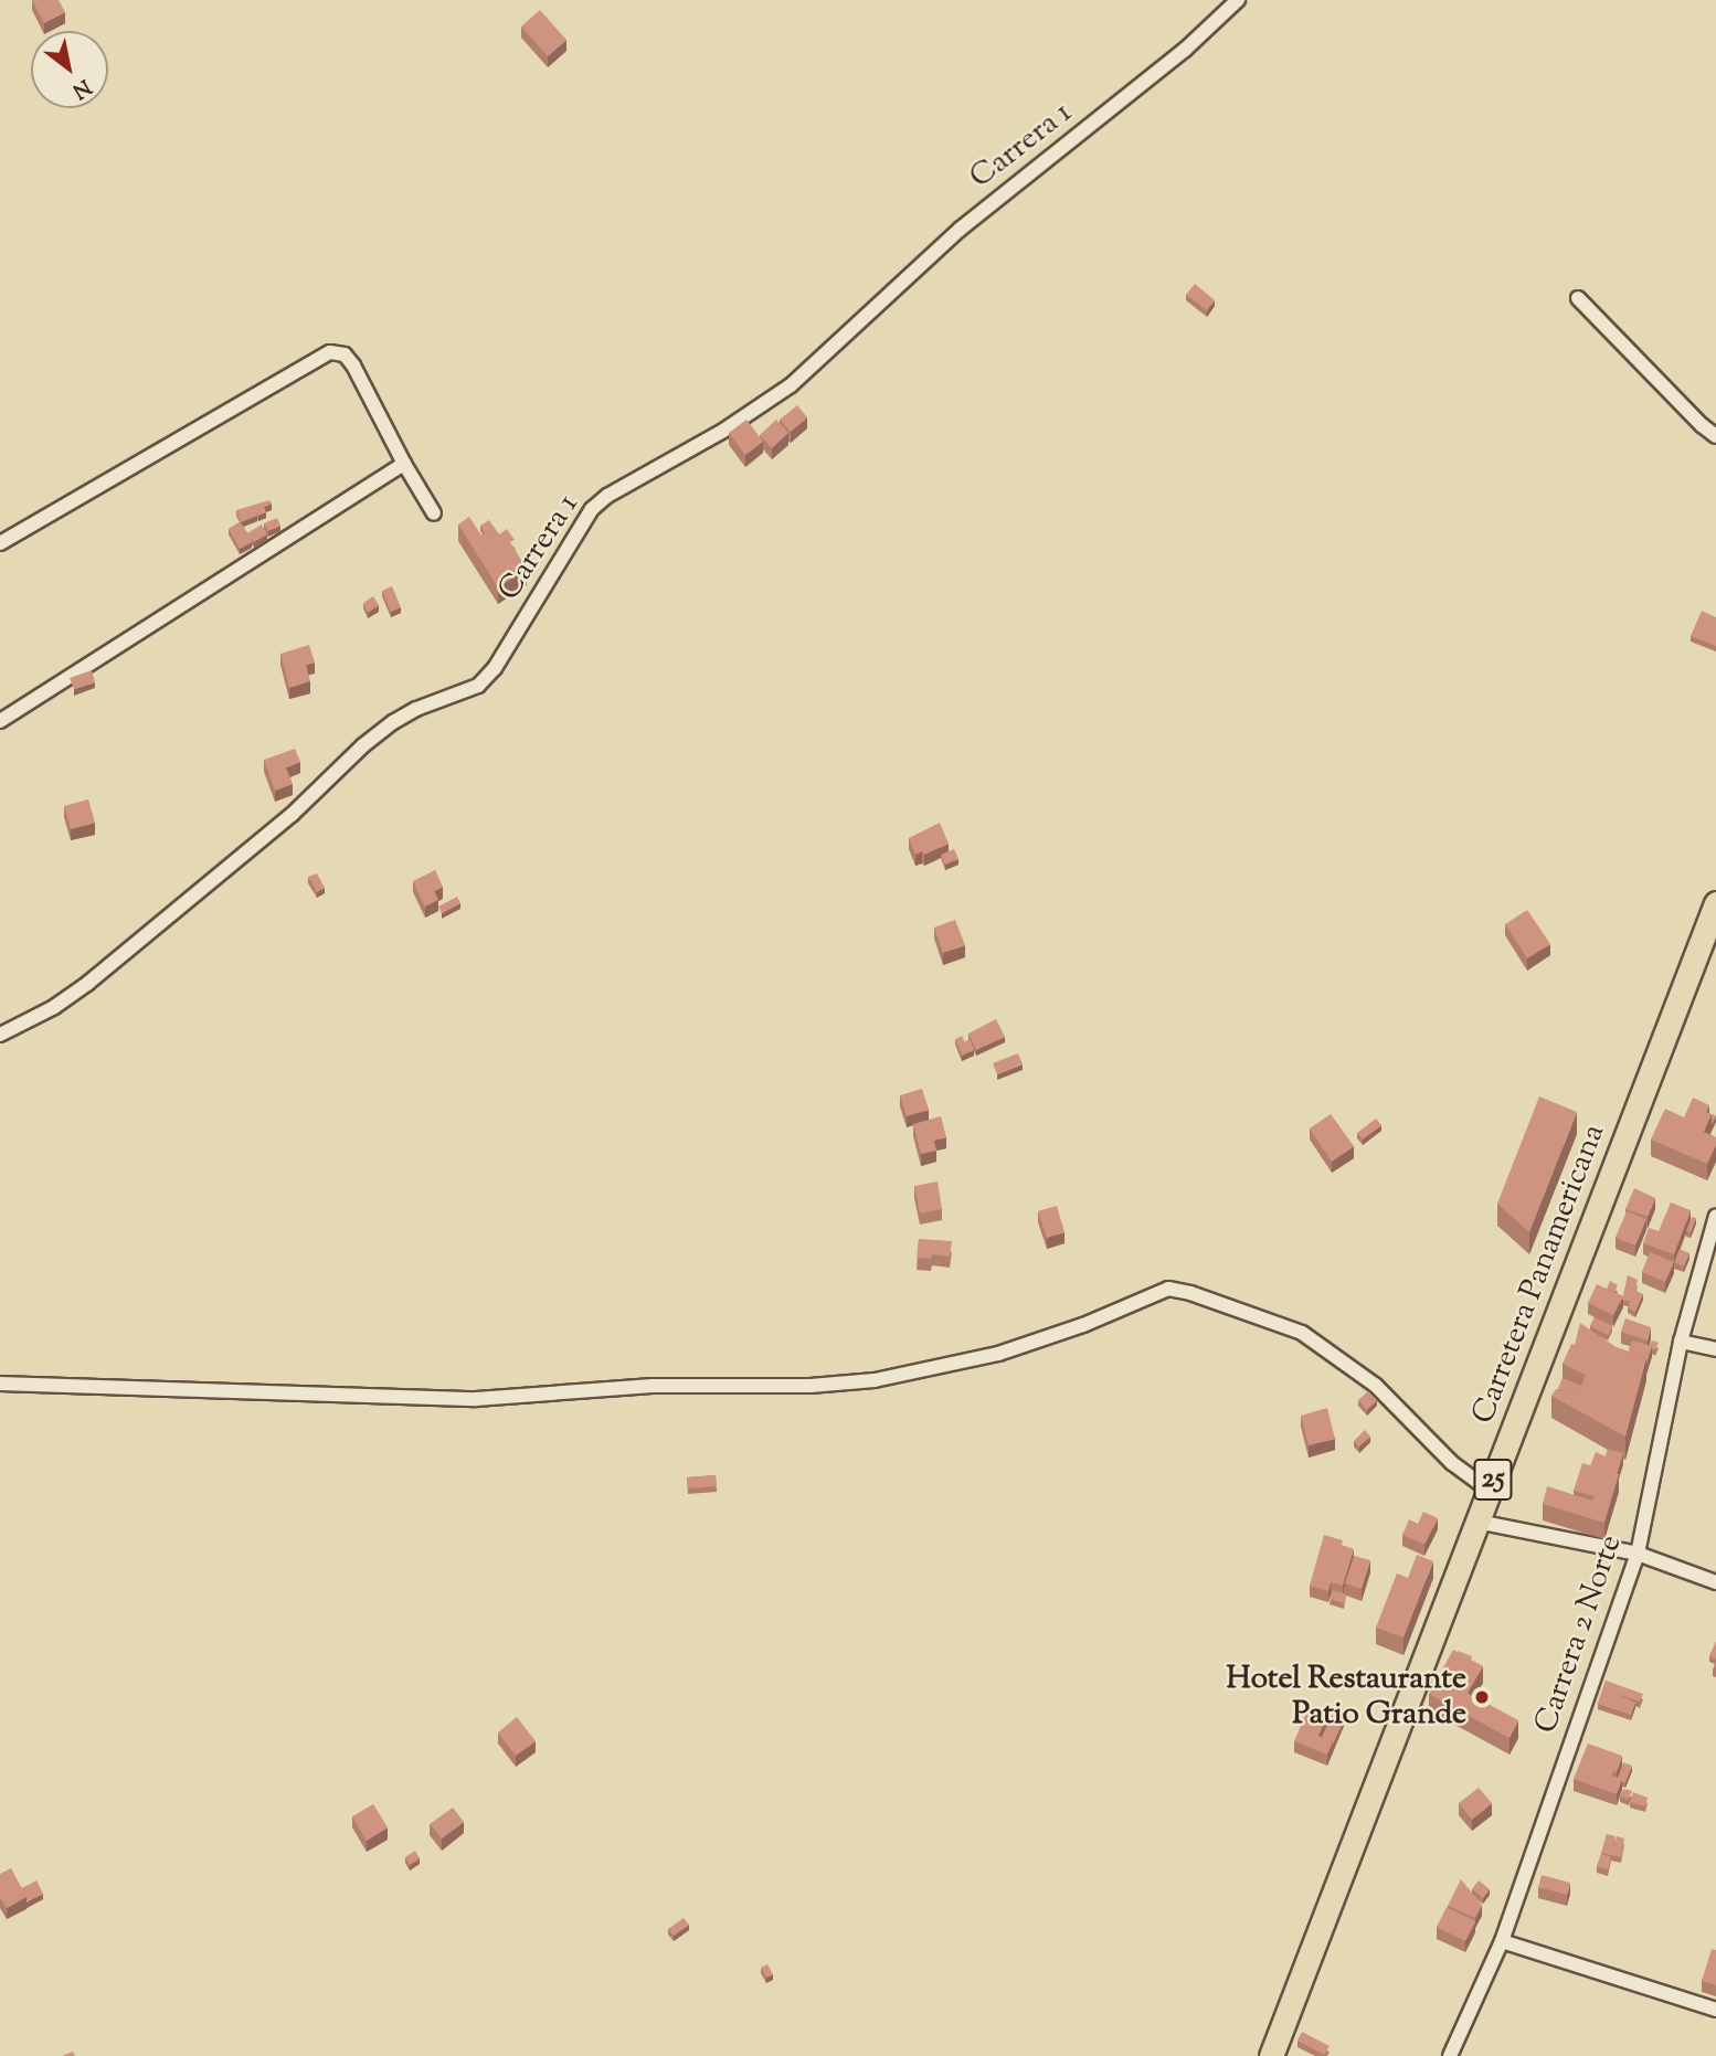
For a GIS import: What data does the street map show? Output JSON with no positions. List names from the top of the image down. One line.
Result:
{"streets":{"highway":["Carretera Panamericana","25"],"street":["Carrera 1","Carrera 2 Norte"]},"places":["Hotel Restaurante Patio Grande"],"north":"bottom right"}
